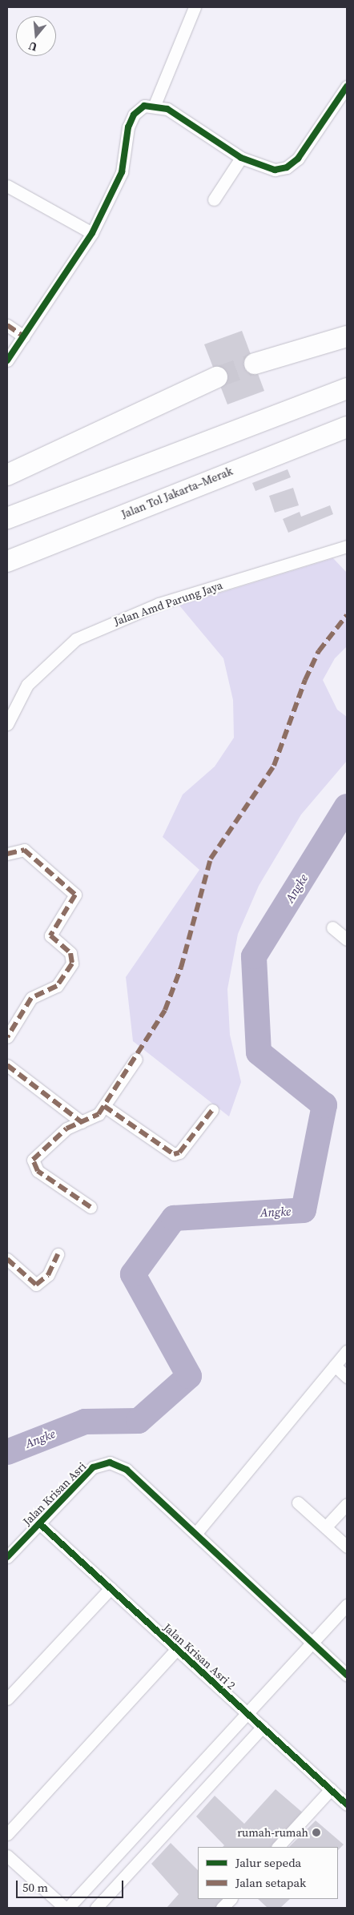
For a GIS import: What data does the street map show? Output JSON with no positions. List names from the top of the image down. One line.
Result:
{"streets":{"highway":["Jalan Tol Jakarta–Merak"],"street":["Jalan Amd Parung Jaya","Jalan Krisan Asri","Jalan Krisan Asri 2"]},"crossings":[["Jalan Krisan Asri","Jalan Krisan Asri 2"]],"water":["Angke"],"places":["rumah-rumah"],"legend":["Jalur sepeda","Jalan setapak"],"scale_bar":"50 m","north":"bottom"}
